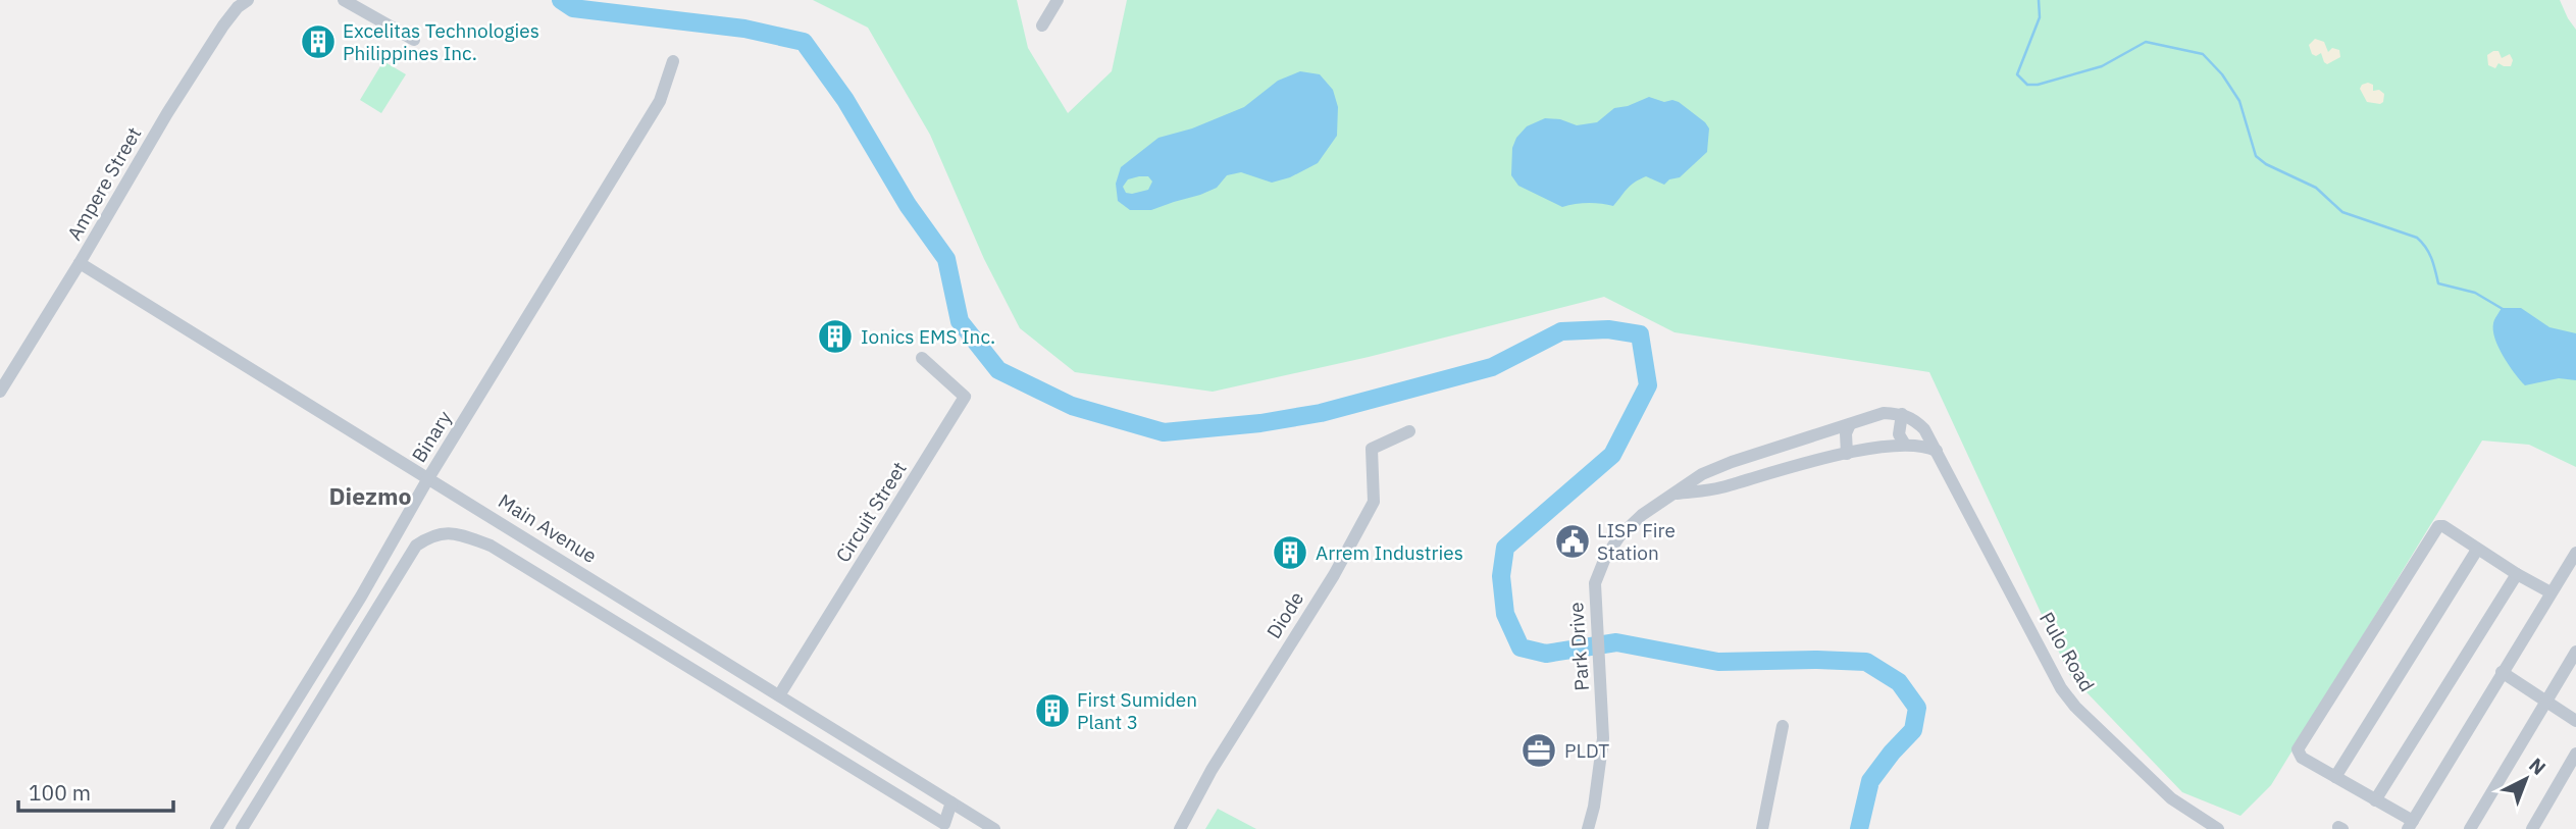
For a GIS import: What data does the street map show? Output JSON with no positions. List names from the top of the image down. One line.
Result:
{"streets":{"street":["Ampere Street","Binary","Circuit Street","Main Avenue","Diode","Park Drive","Pulo Road"]},"crossings":[["Ampere Street","Main Avenue"],["Binary","Main Avenue"],["Circuit Street","Main Avenue"],["Park Drive","Pulo Road"]],"districts":["Diezmo"],"places":{"building":["Excelitas Technologies Philippines Inc.","Ionics EMS Inc.","Arrem Industries","First Sumiden Plant 3"],"public building":["LISP Fire Station"],"office":["PLDT"]},"scale_bar":"100 m","north":"top right"}
